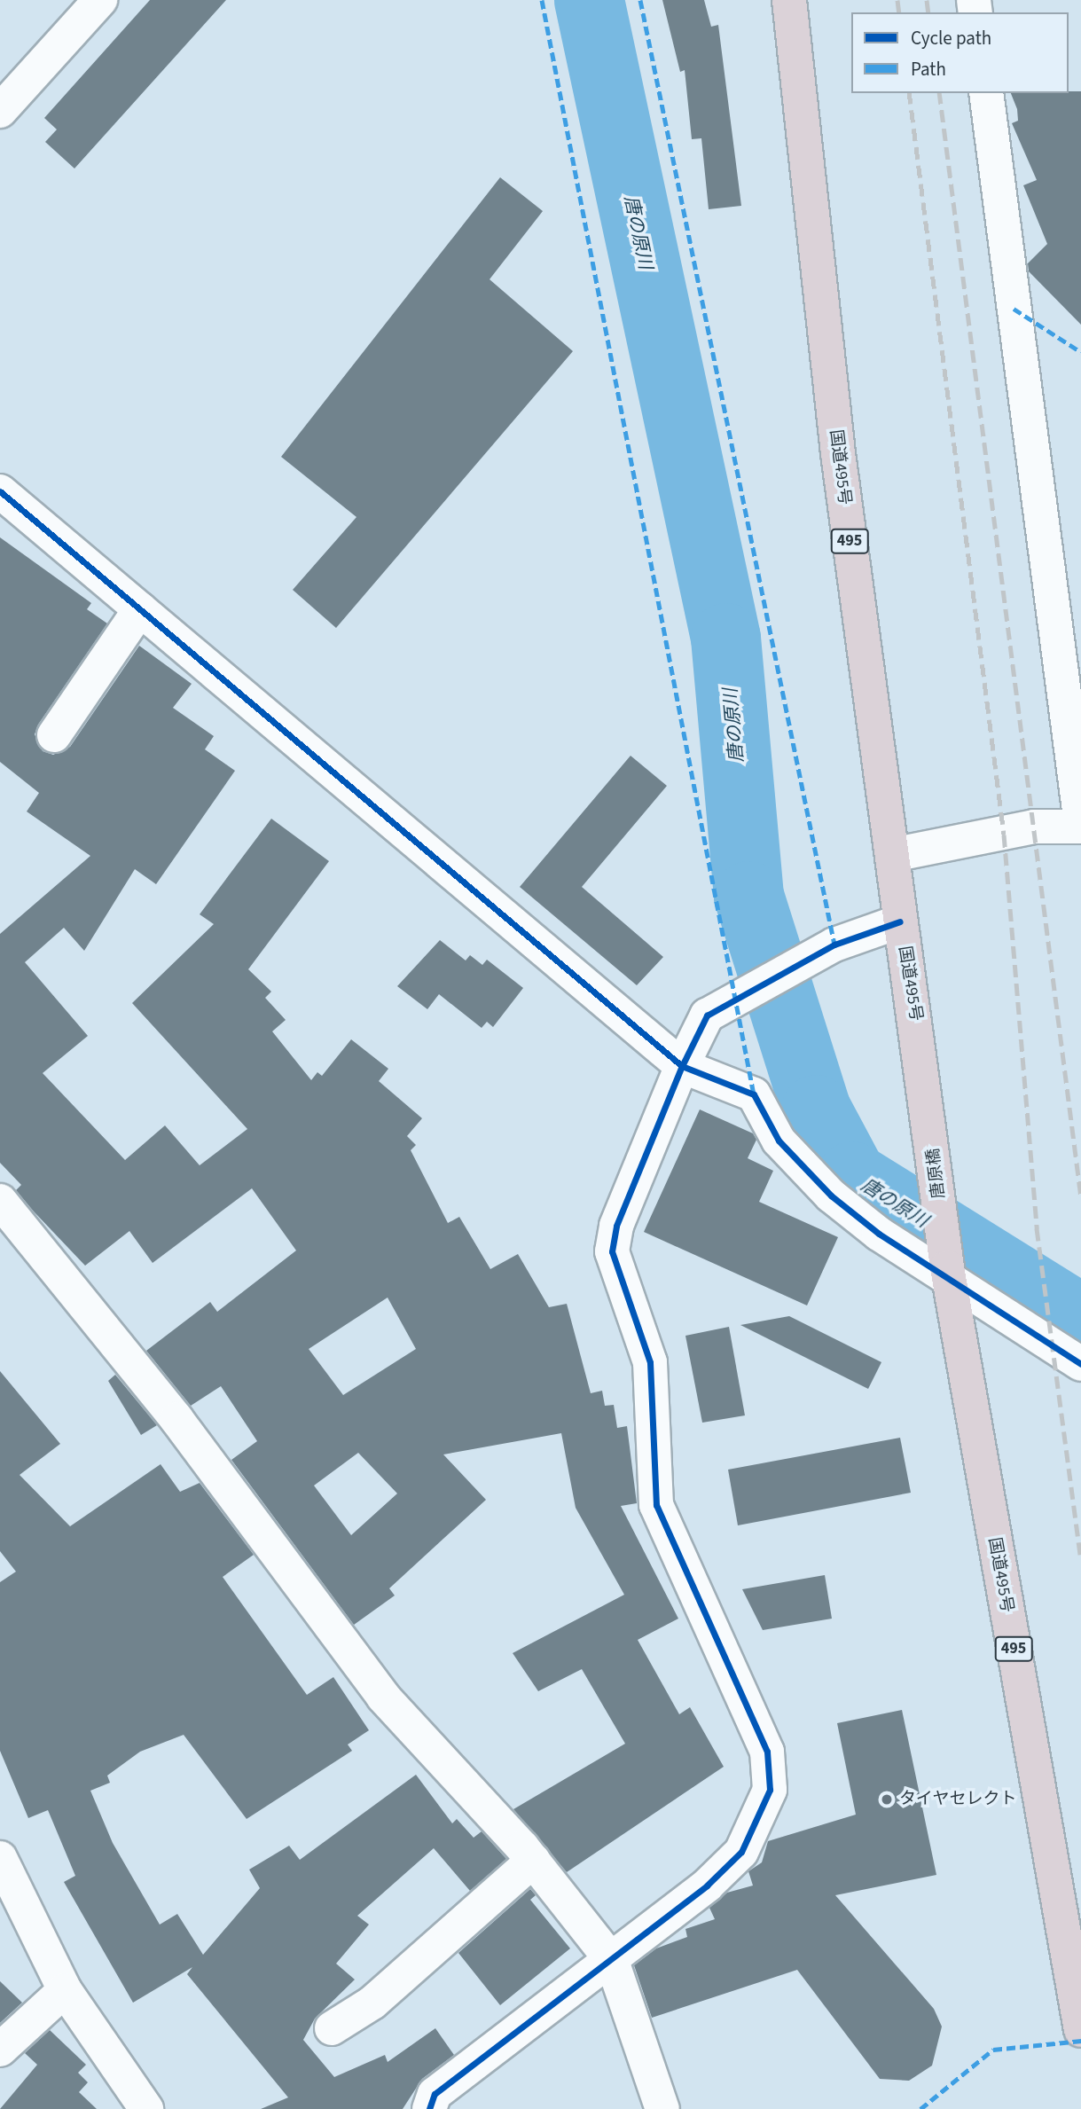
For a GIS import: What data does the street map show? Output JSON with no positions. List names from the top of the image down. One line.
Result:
{"streets":{"highway":["国道495号","495","唐原橋"]},"crossings":[["国道495号","唐原橋"]],"water":["唐の原川"],"places":["タイヤセレクト"],"legend":["Cycle path","Path"]}
